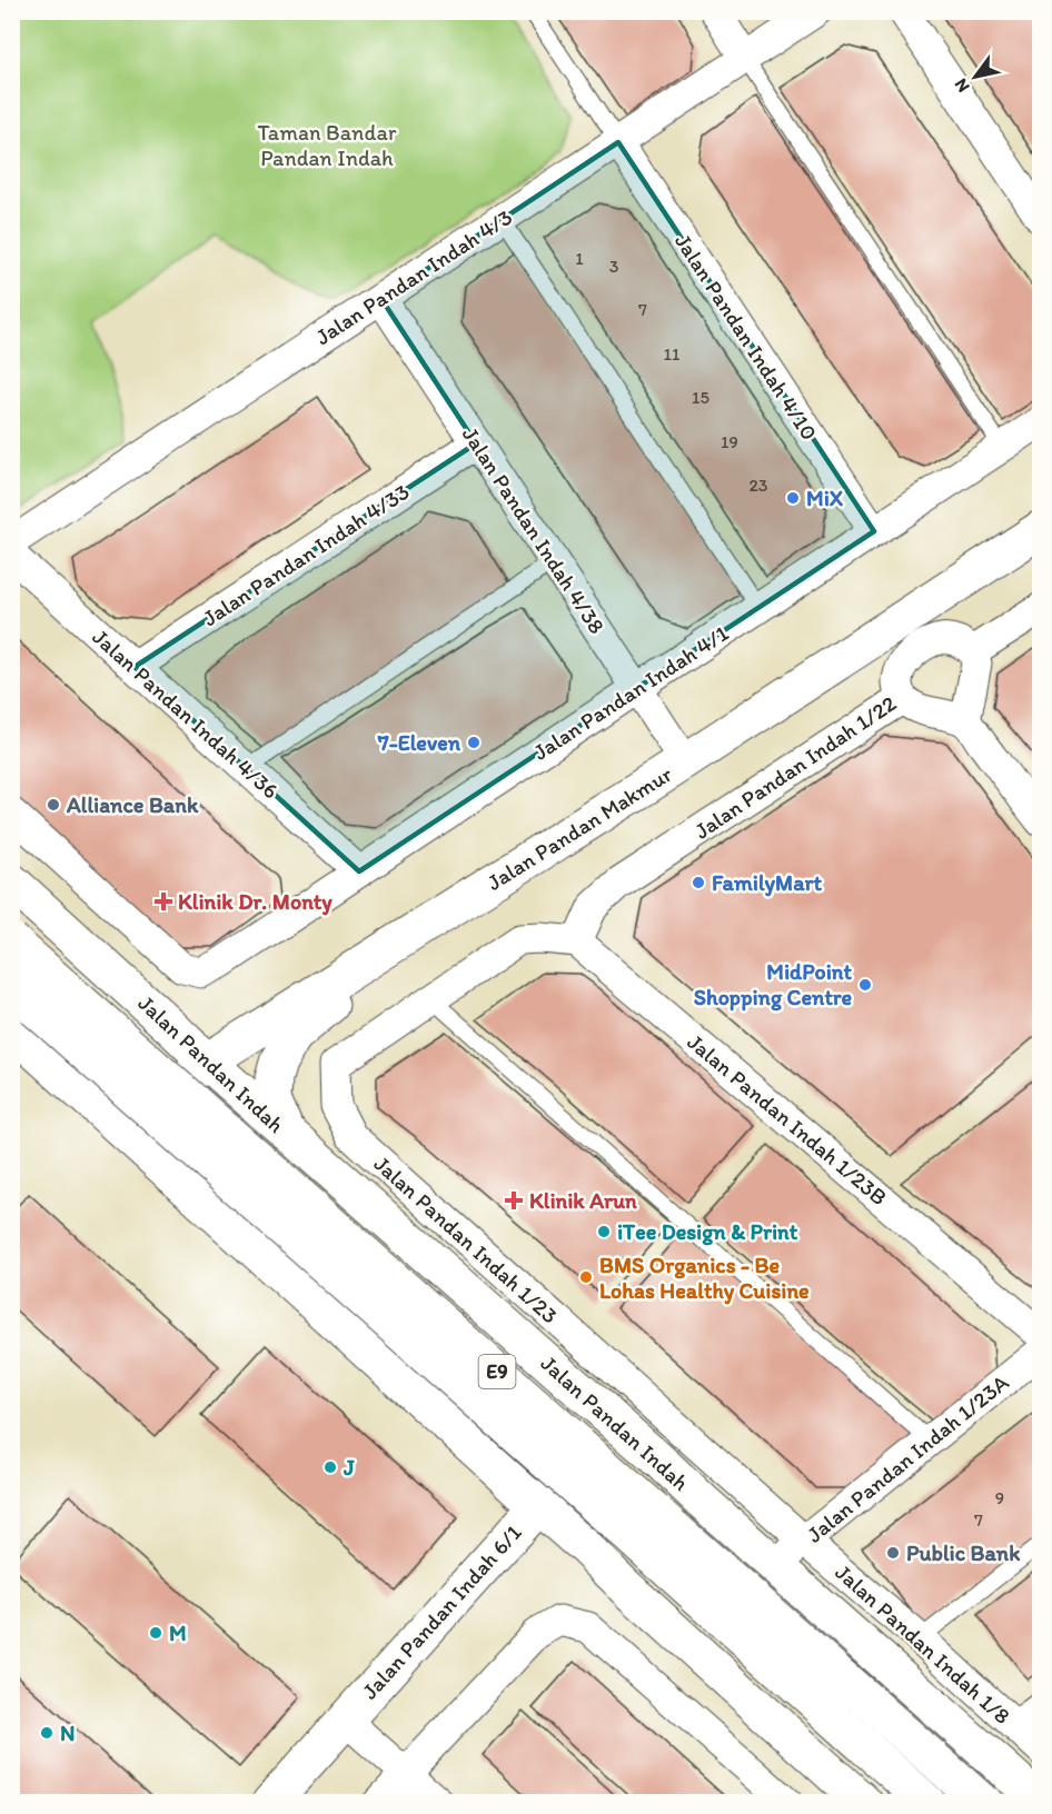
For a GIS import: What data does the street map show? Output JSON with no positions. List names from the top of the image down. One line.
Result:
{"streets":{"main road":["Jalan Pandan Makmur","Jalan Pandan Indah","E9","Jalan Pandan Indah 6/1"],"street":["Jalan Pandan Indah 4/3","Jalan Pandan Indah 4/10","Jalan Pandan Indah 4/38","Jalan Pandan Indah 4/33","Jalan Pandan Indah 4/1","Jalan Pandan Indah 4/36","Jalan Pandan Indah 1/22","Jalan Pandan Indah 1/23B","Jalan Pandan Indah 1/23","Jalan Pandan Indah 1/23A","Jalan Pandan Indah 1/8"]},"crossings":[["Jalan Pandan Indah 4/3","Jalan Pandan Indah 4/10"],["Jalan Pandan Indah 4/3","Jalan Pandan Indah 4/38"],["Jalan Pandan Indah 4/10","Jalan Pandan Indah 4/1"],["Jalan Pandan Indah 4/38","Jalan Pandan Indah 4/33"],["Jalan Pandan Indah 4/38","Jalan Pandan Indah 4/1"],["Jalan Pandan Indah 4/38","Jalan Pandan Makmur"],["Jalan Pandan Indah 4/33","Jalan Pandan Indah 4/36"],["Jalan Pandan Indah 4/1","Jalan Pandan Indah 4/36"],["Jalan Pandan Indah 1/22","Jalan Pandan Makmur"],["Jalan Pandan Indah 1/22","Jalan Pandan Indah 1/23B"],["Jalan Pandan Indah 1/22","Jalan Pandan Indah 1/23"],["Jalan Pandan Makmur","Jalan Pandan Indah"],["Jalan Pandan Indah","Jalan Pandan Indah 1/23A"],["Jalan Pandan Indah","Jalan Pandan Indah 6/1"],["Jalan Pandan Indah 1/23B","Jalan Pandan Indah 1/23"],["Jalan Pandan Indah 1/23","Jalan Pandan Indah 1/23A"],["Jalan Pandan Indah 1/23","Jalan Pandan Indah 1/8"],["Jalan Pandan Indah 1/23A","Jalan Pandan Indah 1/8"]],"parks":["Taman Bandar Pandan Indah"],"places":{"other":["MiX","7-Eleven","Alliance Bank","FamilyMart","MidPoint Shopping Centre","iTee Design & Print","BMS Organics - Be Lohas Healthy Cuisine","J","Public Bank","M","N"],"health":["Klinik Dr. Monty","Klinik Arun"]},"house_numbers":["1","3","7","11","15","19","23","9","7"],"north":"bottom left"}
